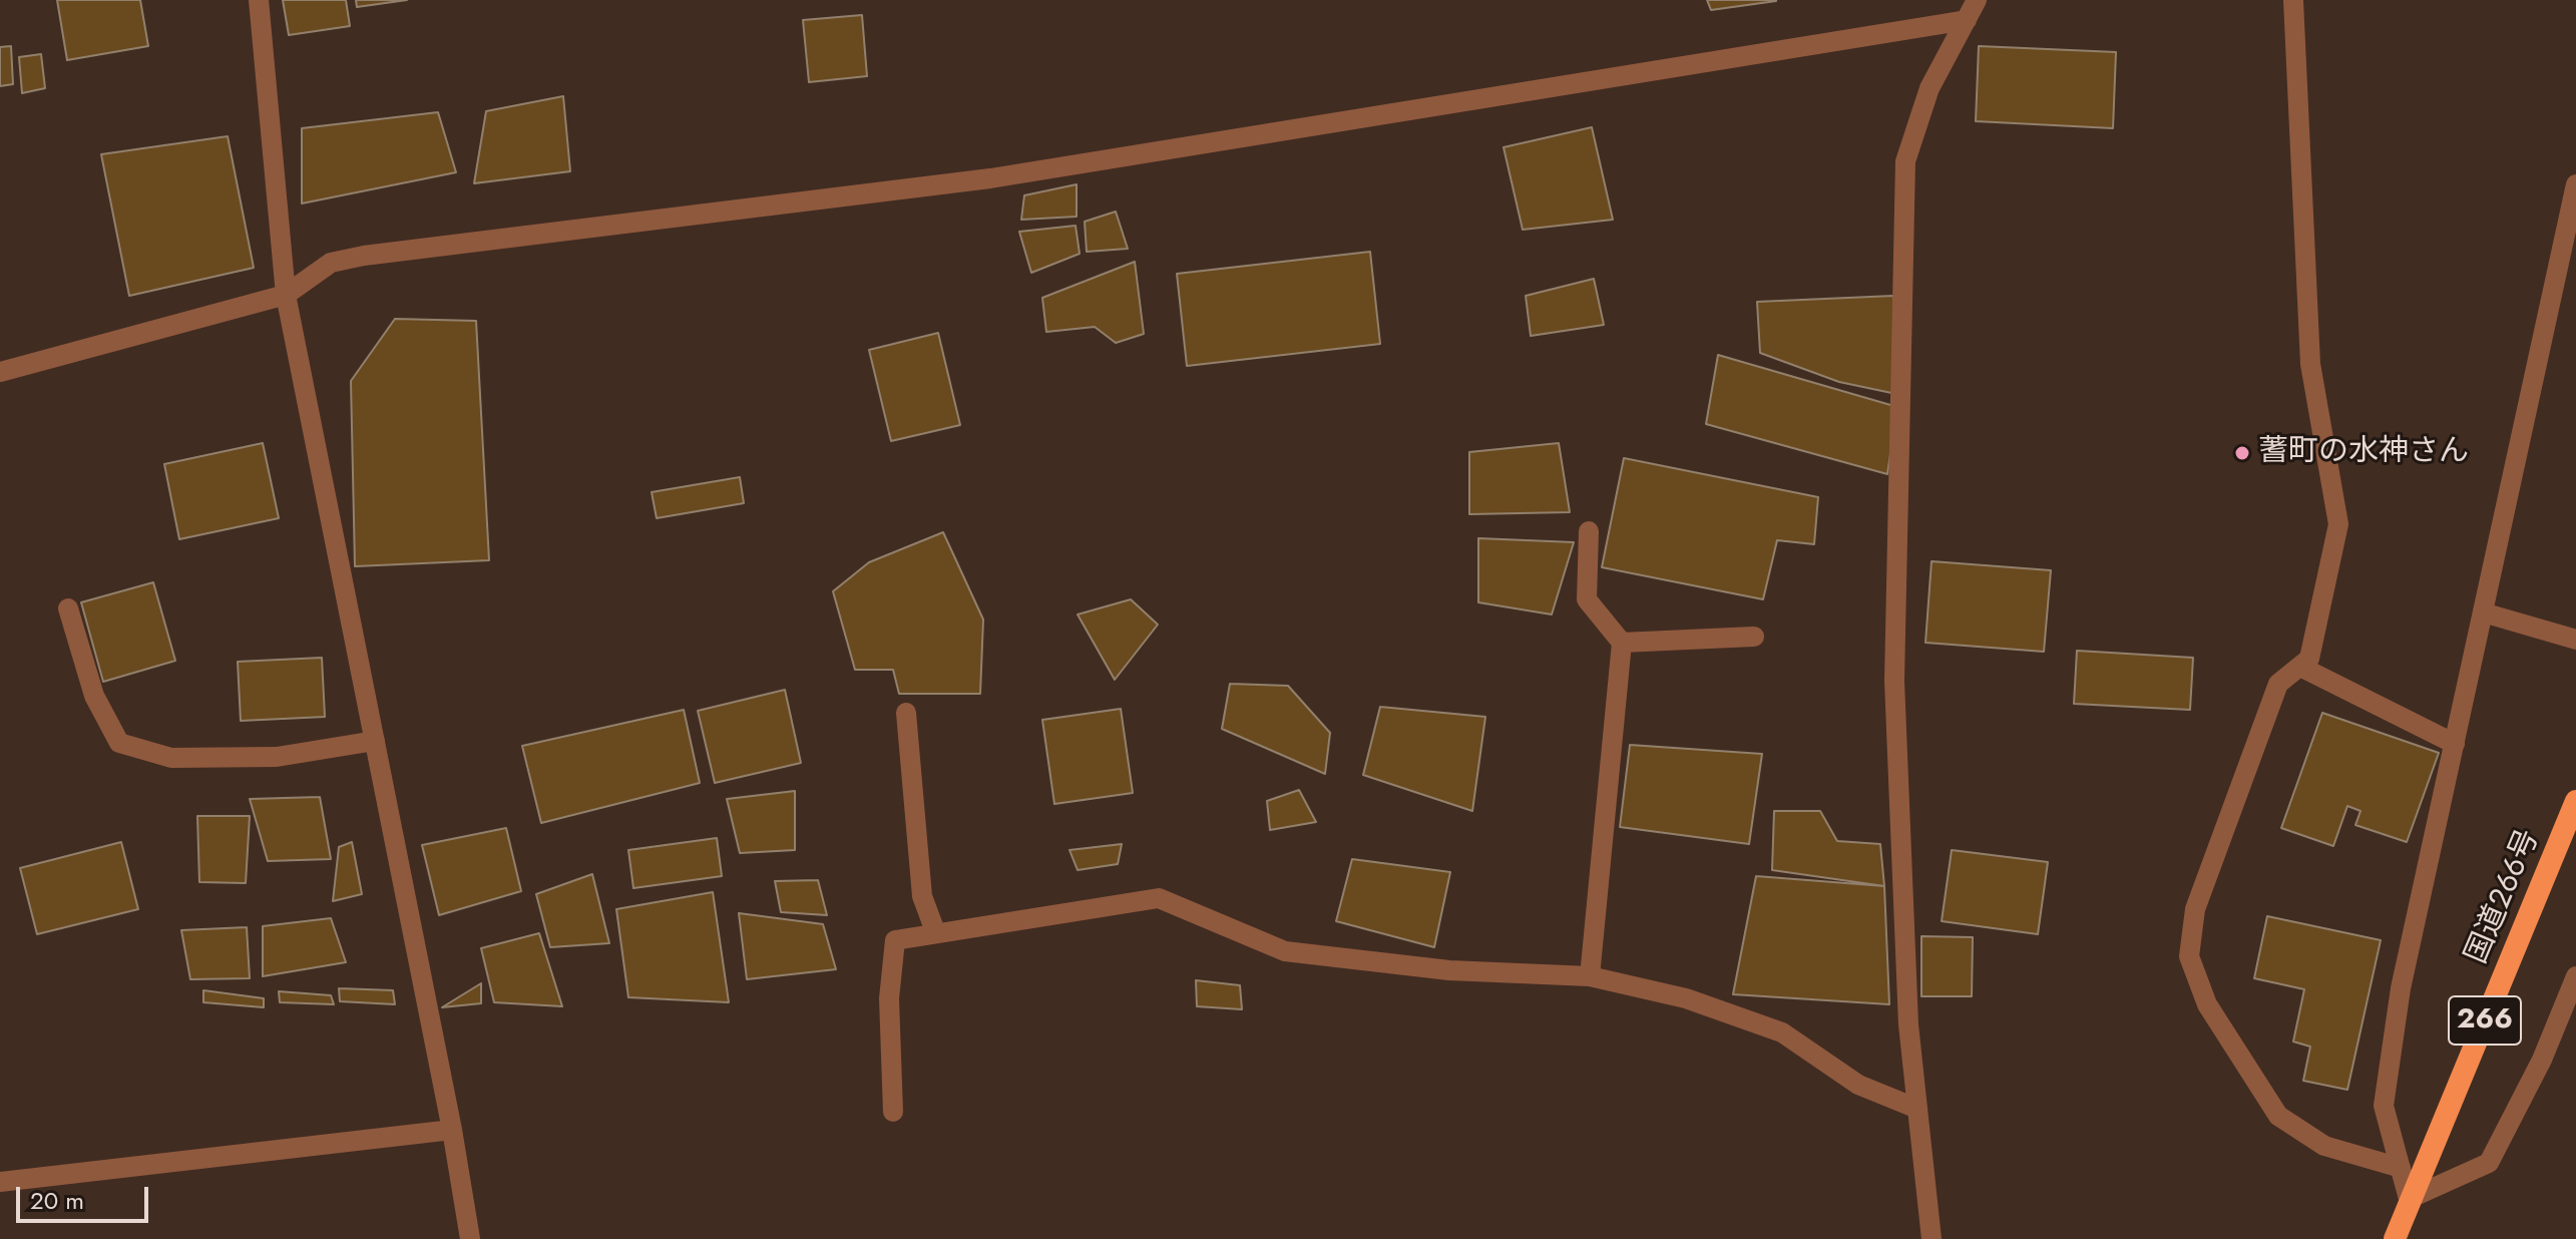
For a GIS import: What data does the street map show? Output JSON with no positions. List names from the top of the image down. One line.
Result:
{"streets":{"highway":["国道266号","266"]},"places":["蓍町の水神さん"],"scale_bar":"20 m"}
